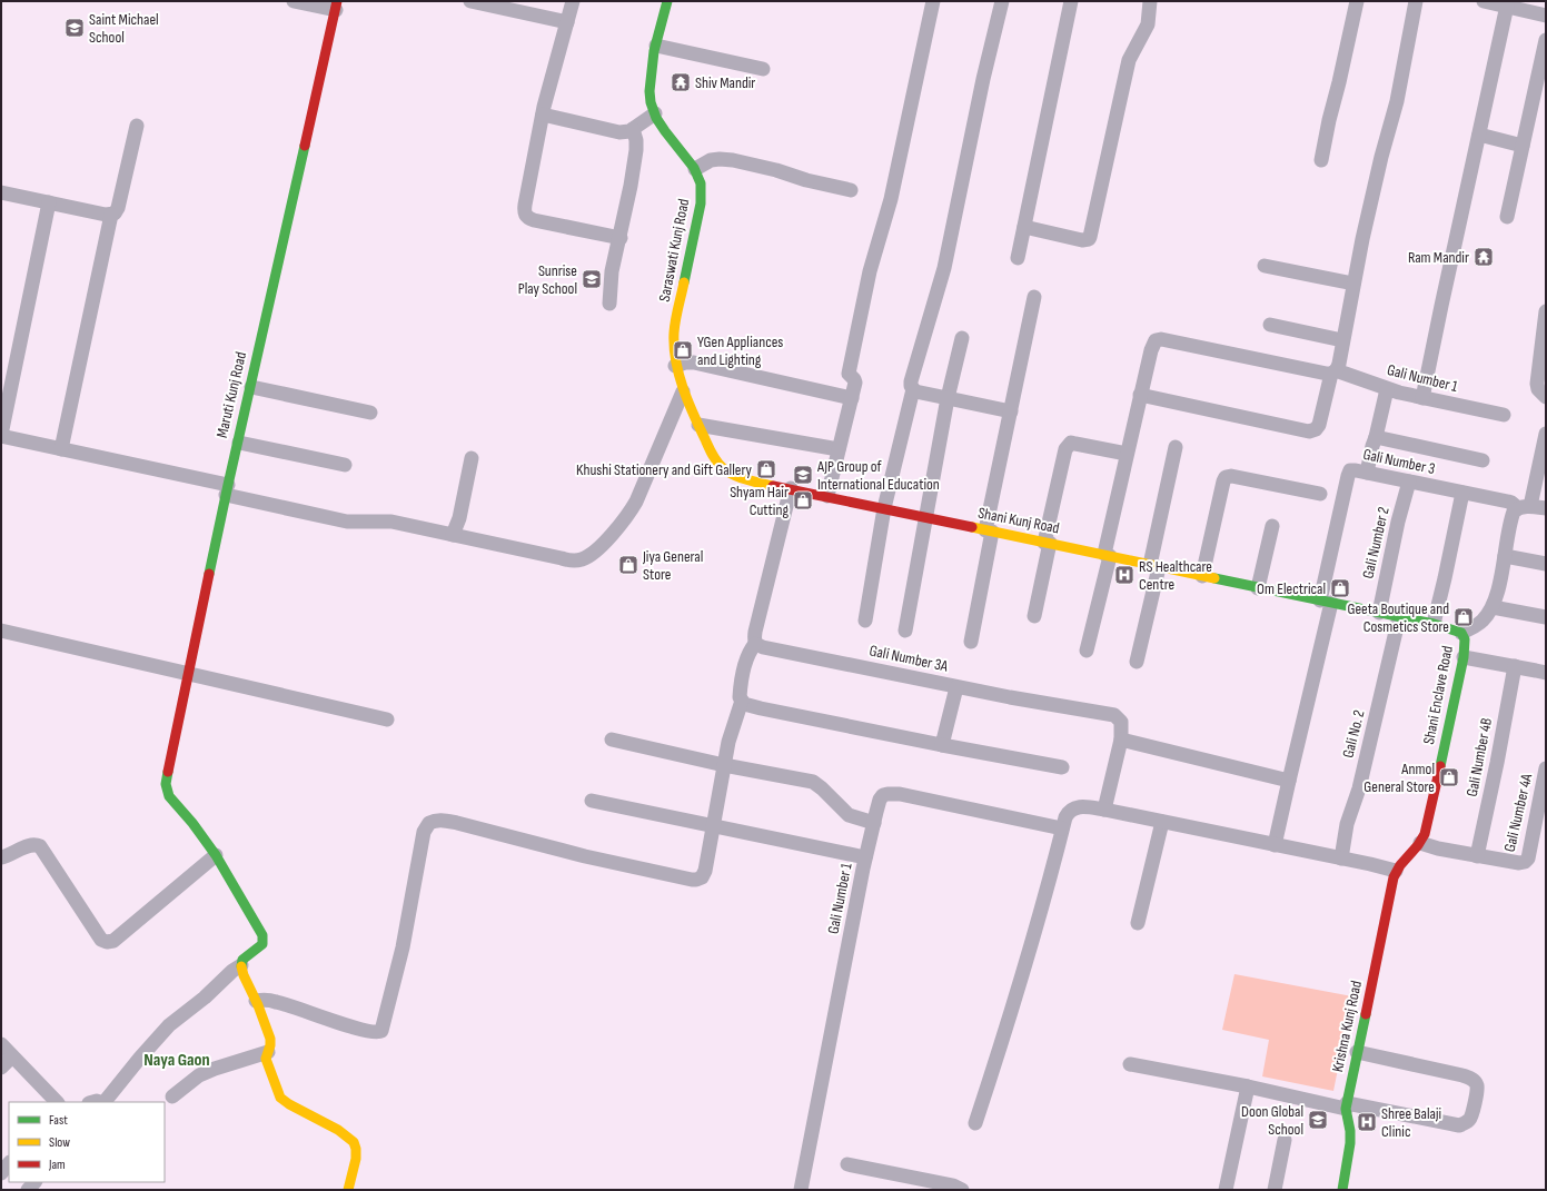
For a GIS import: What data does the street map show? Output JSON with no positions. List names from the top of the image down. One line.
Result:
{"streets":{"street":["Saraswati Kunj Road","Gali Number 1","Maruti Kunj Road","Gali Number 3","Shani Kunj Road","Gali Number 2","Gali Number 3A","Shani Enclave Road","Gali No. 2","Gali Number 4B","Gali Number 4A","Krishna Kunj Road"]},"crossings":[["Saraswati Kunj Road","Shani Kunj Road"],["Gali Number 3","Shani Kunj Road"],["Gali Number 3","Gali Number 2"],["Gali Number 3","Shani Enclave Road"],["Shani Kunj Road","Shani Enclave Road"],["Gali Number 2","Shani Enclave Road"],["Shani Enclave Road","Gali No. 2"],["Shani Enclave Road","Krishna Kunj Road"],["Gali Number 4B","Gali Number 4A"]],"districts":["Naya Gaon"],"places":{"school or university":["Saint Michael School","Sunrise Play School","AJP Group of International Education","Doon Global School"],"temple":["Shiv Mandir","Ram Mandir"],"shop":["YGen Appliances and Lighting","Khushi Stationery and Gift Gallery","Shyam Hair Cutting","Jiya General Store","Om Electrical","Geeta Boutique and Cosmetics Store","Anmol General Store"],"hospital":["RS Healthcare Centre","Shree Balaji Clinic"]},"legend":["Fast","Slow","Jam"]}
